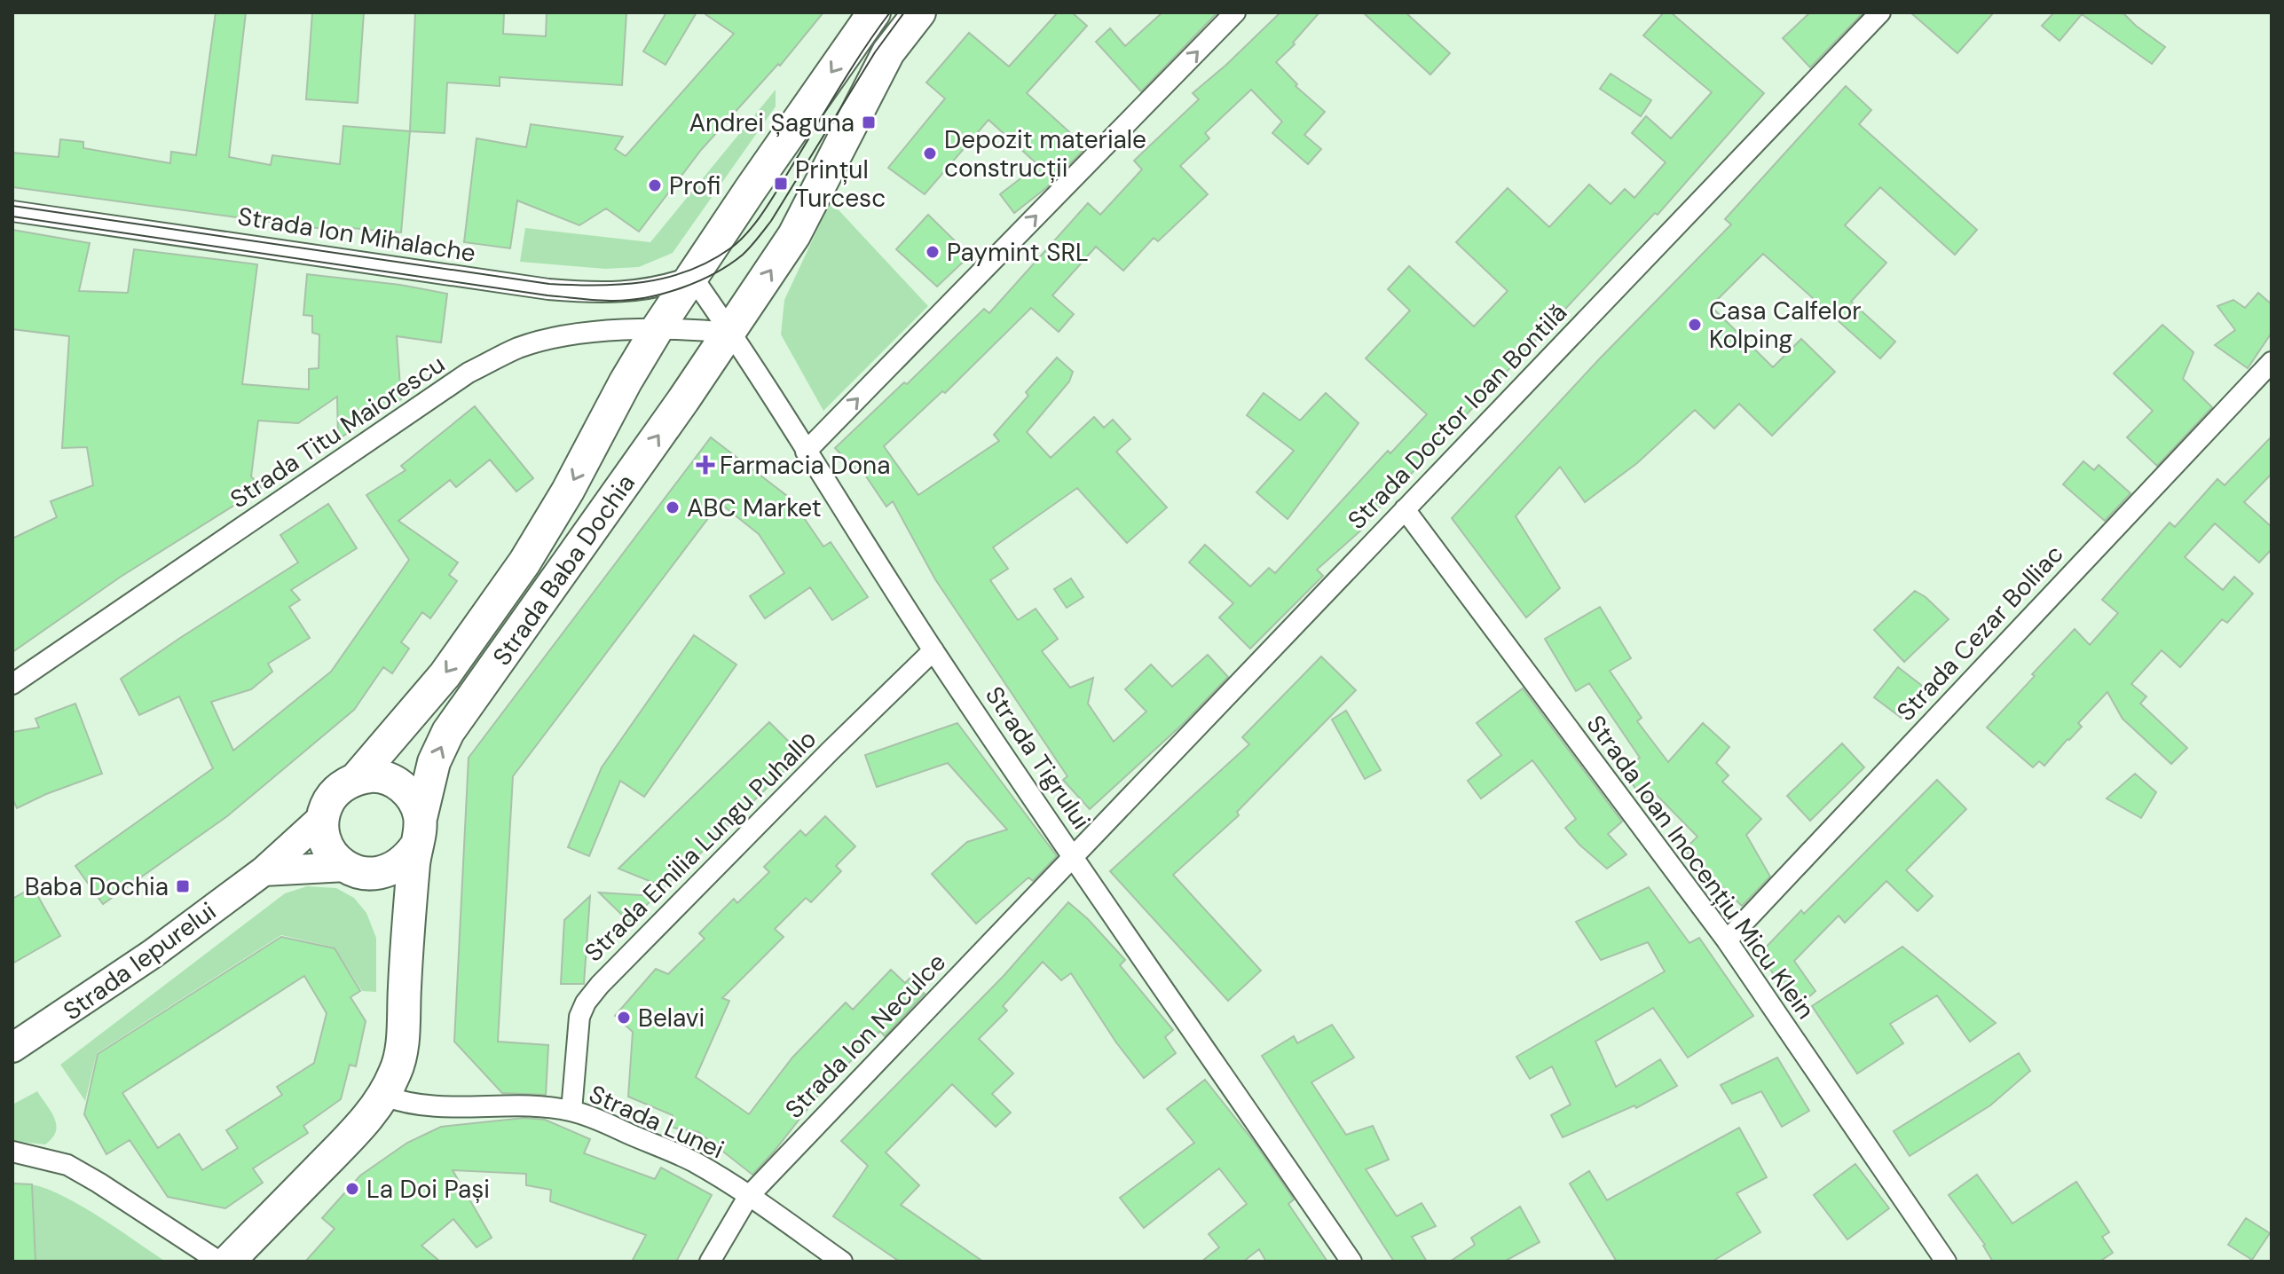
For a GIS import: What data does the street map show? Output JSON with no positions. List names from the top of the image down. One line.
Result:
{"streets":{"main road":["Strada Baba Dochia","Strada Iepurelui"],"street":["Strada Ion Mihalache","Strada Doctor Ioan Bontilă","Strada Titu Maiorescu","Strada Cezar Bolliac","Strada Tigrului","Strada Emilia Lungu Puhallo","Strada Ioan Inocențiu Micu Klein","Strada Ion Neculce","Strada Lunei"]},"crossings":[["Strada Ion Mihalache","Strada Baba Dochia"],["Strada Ion Mihalache","Strada Tigrului"],["Strada Doctor Ioan Bontilă","Strada Tigrului"],["Strada Doctor Ioan Bontilă","Strada Ioan Inocențiu Micu Klein"],["Strada Doctor Ioan Bontilă","Strada Ion Neculce"],["Strada Titu Maiorescu","Strada Baba Dochia"],["Strada Titu Maiorescu","Strada Tigrului"],["Strada Baba Dochia","Strada Tigrului"],["Strada Baba Dochia","Strada Iepurelui"],["Strada Baba Dochia","Strada Lunei"],["Strada Cezar Bolliac","Strada Ioan Inocențiu Micu Klein"],["Strada Tigrului","Strada Emilia Lungu Puhallo"],["Strada Tigrului","Strada Ion Neculce"],["Strada Emilia Lungu Puhallo","Strada Lunei"],["Strada Ion Neculce","Strada Lunei"]],"places":{"transit":["Andrei Șaguna","Prințul Turcesc","Baba Dochia"],"other":["Depozit materiale construcții","Profi","Paymint SRL","Casa Calfelor Kolping","ABC Market","Belavi","La Doi Pași"],"health":["Farmacia Dona"]}}
